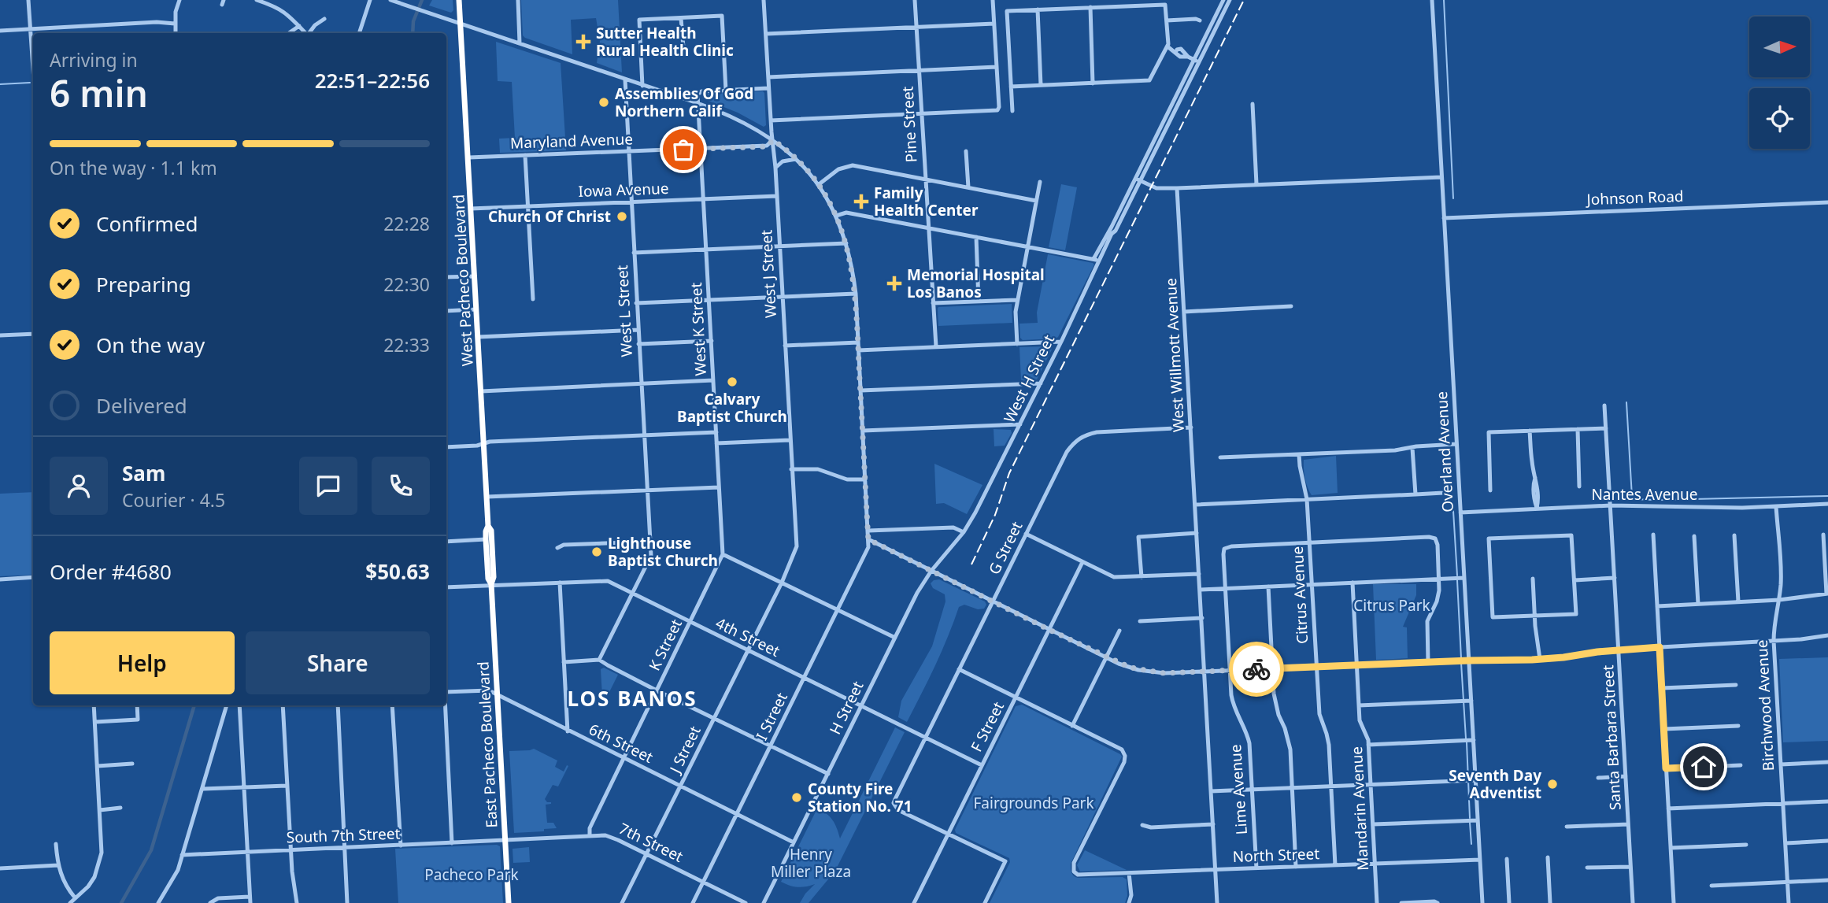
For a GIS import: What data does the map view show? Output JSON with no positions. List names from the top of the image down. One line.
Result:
{"streets":{"highway":["West Pacheco Boulevard","East Pacheco Boulevard"],"street":["Pine Street","Maryland Avenue","Iowa Avenue","Johnson Road","West J Street","West L Street","West K Street","West Willmott Avenue","West H Street","Overland Avenue","Nantes Avenue","G Street","Citrus Avenue","4th Street","K Street","Birchwood Avenue","H Street","I Street","F Street","Santa Barbara Street","6th Street","J Street","Lime Avenue","Mandarin Avenue","South 7th Street","7th Street","North Street"]},"crossings":[["Maryland Avenue","West J Street"],["Maryland Avenue","West Pacheco Boulevard"],["Maryland Avenue","West L Street"],["Maryland Avenue","West K Street"],["Maryland Avenue","I Street"],["Iowa Avenue","West J Street"],["Iowa Avenue","West Pacheco Boulevard"],["Iowa Avenue","West L Street"],["Iowa Avenue","West K Street"],["Johnson Road","Overland Avenue"],["West J Street","I Street"],["West J Street","J Street"],["West Pacheco Boulevard","I Street"],["West Pacheco Boulevard","East Pacheco Boulevard"],["West L Street","4th Street"],["West L Street","I Street"],["West K Street","K Street"],["West K Street","I Street"],["West Willmott Avenue","G Street"],["West Willmott Avenue","North Street"],["West H Street","H Street"],["Overland Avenue","Nantes Avenue"],["Overland Avenue","North Street"],["Nantes Avenue","Birchwood Avenue"],["Nantes Avenue","Santa Barbara Street"],["G Street","4th Street"],["G Street","F Street"],["Citrus Avenue","Lime Avenue"],["Citrus Avenue","North Street"],["4th Street","K Street"],["4th Street","H Street"],["4th Street","I Street"],["4th Street","F Street"],["4th Street","East Pacheco Boulevard"],["4th Street","J Street"],["K Street","6th Street"],["K Street","7th Street"],["H Street","6th Street"],["I Street","6th Street"],["I Street","7th Street"],["6th Street","East Pacheco Boulevard"],["6th Street","J Street"],["East Pacheco Boulevard","South 7th Street"],["East Pacheco Boulevard","7th Street"],["J Street","7th Street"],["Lime Avenue","North Street"],["Mandarin Avenue","North Street"],["South 7th Street","7th Street"]],"districts":["LOS BANOS"],"parks":["Citrus Park","Fairgrounds Park","Henry Miller Plaza","Pacheco Park"],"places":{"health":["Sutter Health Rural Health Clinic","Family Health Center","Memorial Hospital Los Banos"],"other":["Assemblies Of God Northern Calif","Church Of Christ","Calvary Baptist Church","Lighthouse Baptist Church","Seventh Day Adventist","County Fire Station No. 71"]},"north":"right","page":{"heading":["6 min","Arriving in","22:51–22:56"],"panel":["Sam","Courier · 4.5","Order #4680","$50.63"],"bar":"On the way · 1.1 km","list":[["Confirmed","22:28"],["Preparing","22:30"],["On the way","22:33"],"Delivered"],"buttons":["Help","Share"]}}
